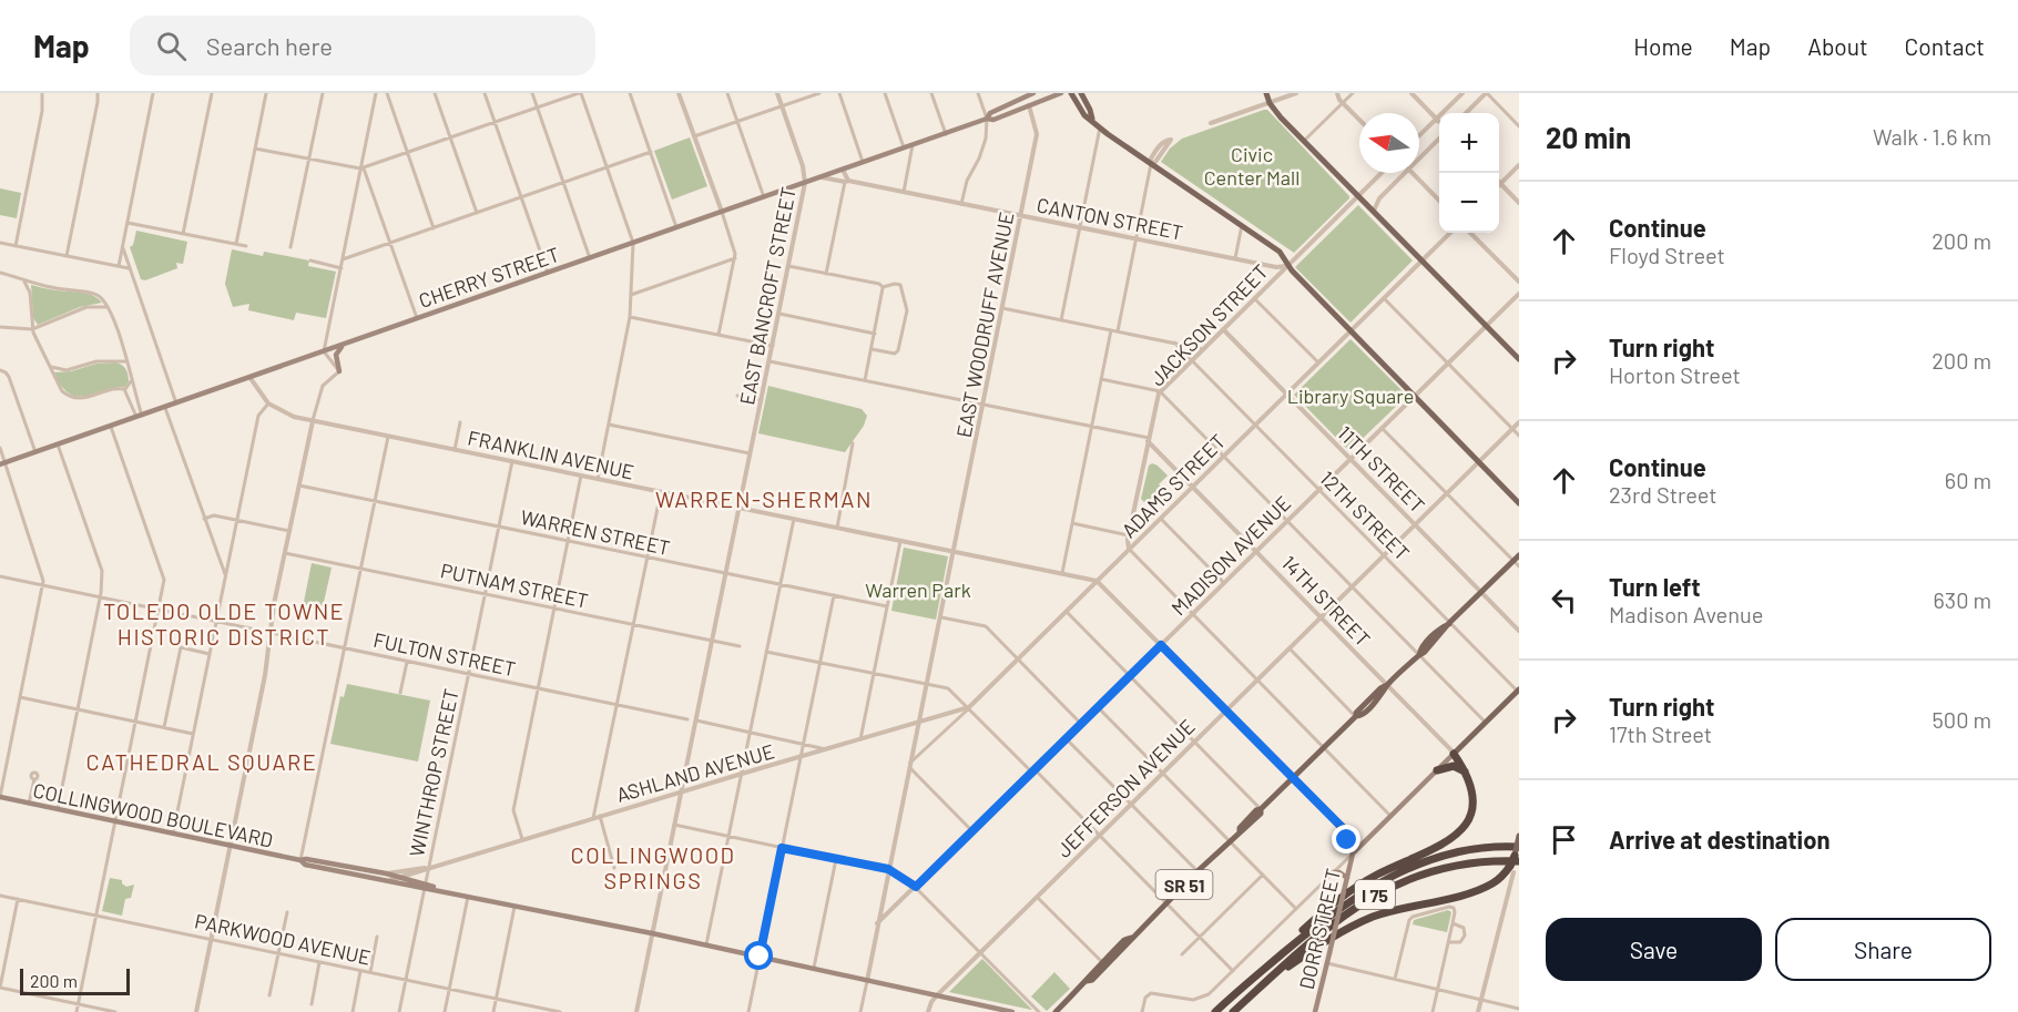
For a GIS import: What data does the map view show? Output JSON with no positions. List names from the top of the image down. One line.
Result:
{"streets":{"highway":["I 75"],"main road":["CHERRY STREET","COLLINGWOOD BOULEVARD","SR 51","DORR STREET"],"street":["CANTON STREET","EAST BANCROFT STREET","EAST WOODRUFF AVENUE","JACKSON STREET","FRANKLIN AVENUE","11TH STREET","ADAMS STREET","12TH STREET","WARREN STREET","MADISON AVENUE","PUTNAM STREET","14TH STREET","FULTON STREET","WINTHROP STREET","ASHLAND AVENUE","JEFFERSON AVENUE","PARKWOOD AVENUE"]},"crossings":[["CANTON STREET","CHERRY STREET"],["CANTON STREET","EAST WOODRUFF AVENUE"],["CANTON STREET","JACKSON STREET"],["CHERRY STREET","EAST BANCROFT STREET"],["CHERRY STREET","EAST WOODRUFF AVENUE"],["CHERRY STREET","FRANKLIN AVENUE"],["EAST BANCROFT STREET","FRANKLIN AVENUE"],["EAST BANCROFT STREET","WARREN STREET"],["EAST BANCROFT STREET","PUTNAM STREET"],["EAST BANCROFT STREET","ASHLAND AVENUE"],["EAST BANCROFT STREET","COLLINGWOOD BOULEVARD"],["EAST WOODRUFF AVENUE","FRANKLIN AVENUE"],["EAST WOODRUFF AVENUE","ADAMS STREET"],["EAST WOODRUFF AVENUE","MADISON AVENUE"],["EAST WOODRUFF AVENUE","ASHLAND AVENUE"],["EAST WOODRUFF AVENUE","COLLINGWOOD BOULEVARD"],["JACKSON STREET","11TH STREET"],["JACKSON STREET","ADAMS STREET"],["JACKSON STREET","12TH STREET"],["JACKSON STREET","14TH STREET"],["FRANKLIN AVENUE","ADAMS STREET"],["FRANKLIN AVENUE","WINTHROP STREET"],["11TH STREET","ADAMS STREET"],["11TH STREET","MADISON AVENUE"],["11TH STREET","JEFFERSON AVENUE"],["11TH STREET","SR 51"],["ADAMS STREET","12TH STREET"],["ADAMS STREET","14TH STREET"],["ADAMS STREET","ASHLAND AVENUE"],["12TH STREET","MADISON AVENUE"],["12TH STREET","JEFFERSON AVENUE"],["12TH STREET","SR 51"],["WARREN STREET","WINTHROP STREET"],["MADISON AVENUE","14TH STREET"],["PUTNAM STREET","WINTHROP STREET"],["14TH STREET","JEFFERSON AVENUE"],["14TH STREET","SR 51"],["FULTON STREET","WINTHROP STREET"],["WINTHROP STREET","ASHLAND AVENUE"],["WINTHROP STREET","COLLINGWOOD BOULEVARD"],["WINTHROP STREET","PARKWOOD AVENUE"],["ASHLAND AVENUE","COLLINGWOOD BOULEVARD"],["JEFFERSON AVENUE","COLLINGWOOD BOULEVARD"]],"districts":["WARREN-SHERMAN","TOLEDO OLDE TOWNE HISTORIC DISTRICT","CATHEDRAL SQUARE","COLLINGWOOD SPRINGS"],"parks":["Civic Center Mall","Library Square","Warren Park"],"scale_bar":"200 m","north":"left","page":{"header":"Map","search":"Search here","nav":["Home","Map","About","Contact"],"heading":["20 min","Walk · 1.6 km"],"map_buttons":["+","−"],"list":[["Continue","Floyd Street","200 m"],["Turn right","Horton Street","200 m"],["Continue","23rd Street","60 m"],["Turn left","Madison Avenue","630 m"],["Turn right","17th Street","500 m"],"Arrive at destination"],"buttons":["Save","Share"],"scale":"200 m"}}
